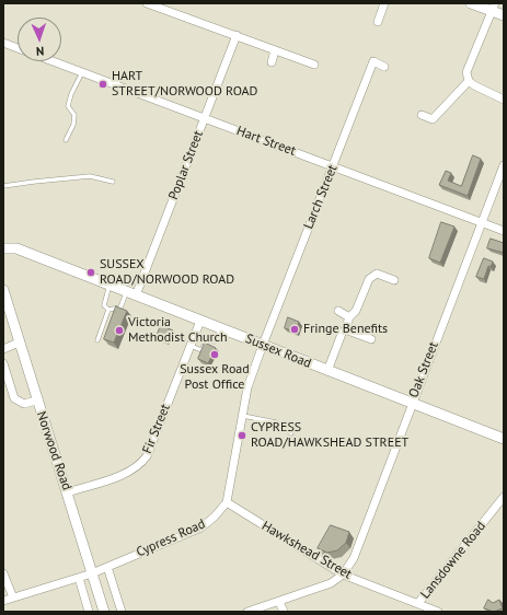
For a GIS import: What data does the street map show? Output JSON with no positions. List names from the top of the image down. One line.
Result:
{"streets":{"street":["Hart Street","Poplar Street","Larch Street","Sussex Road","Oak Street","Fir Street","Norwood Road","Cypress Road","Hawkshead Street","Lansdowne Road"]},"crossings":[["Hart Street","Poplar Street"],["Hart Street","Larch Street"],["Hart Street","Oak Street"],["Poplar Street","Sussex Road"],["Larch Street","Sussex Road"],["Larch Street","Cypress Road"],["Sussex Road","Oak Street"],["Sussex Road","Fir Street"],["Sussex Road","Cypress Road"],["Oak Street","Hawkshead Street"],["Fir Street","Norwood Road"],["Norwood Road","Cypress Road"],["Cypress Road","Hawkshead Street"],["Hawkshead Street","Lansdowne Road"]],"places":["HART STREET/NORWOOD ROAD","SUSSEX ROAD/NORWOOD ROAD","Fringe Benefits","Victoria Methodist Church","Sussex Road Post Office","CYPRESS ROAD/HAWKSHEAD STREET"],"north":"bottom"}
